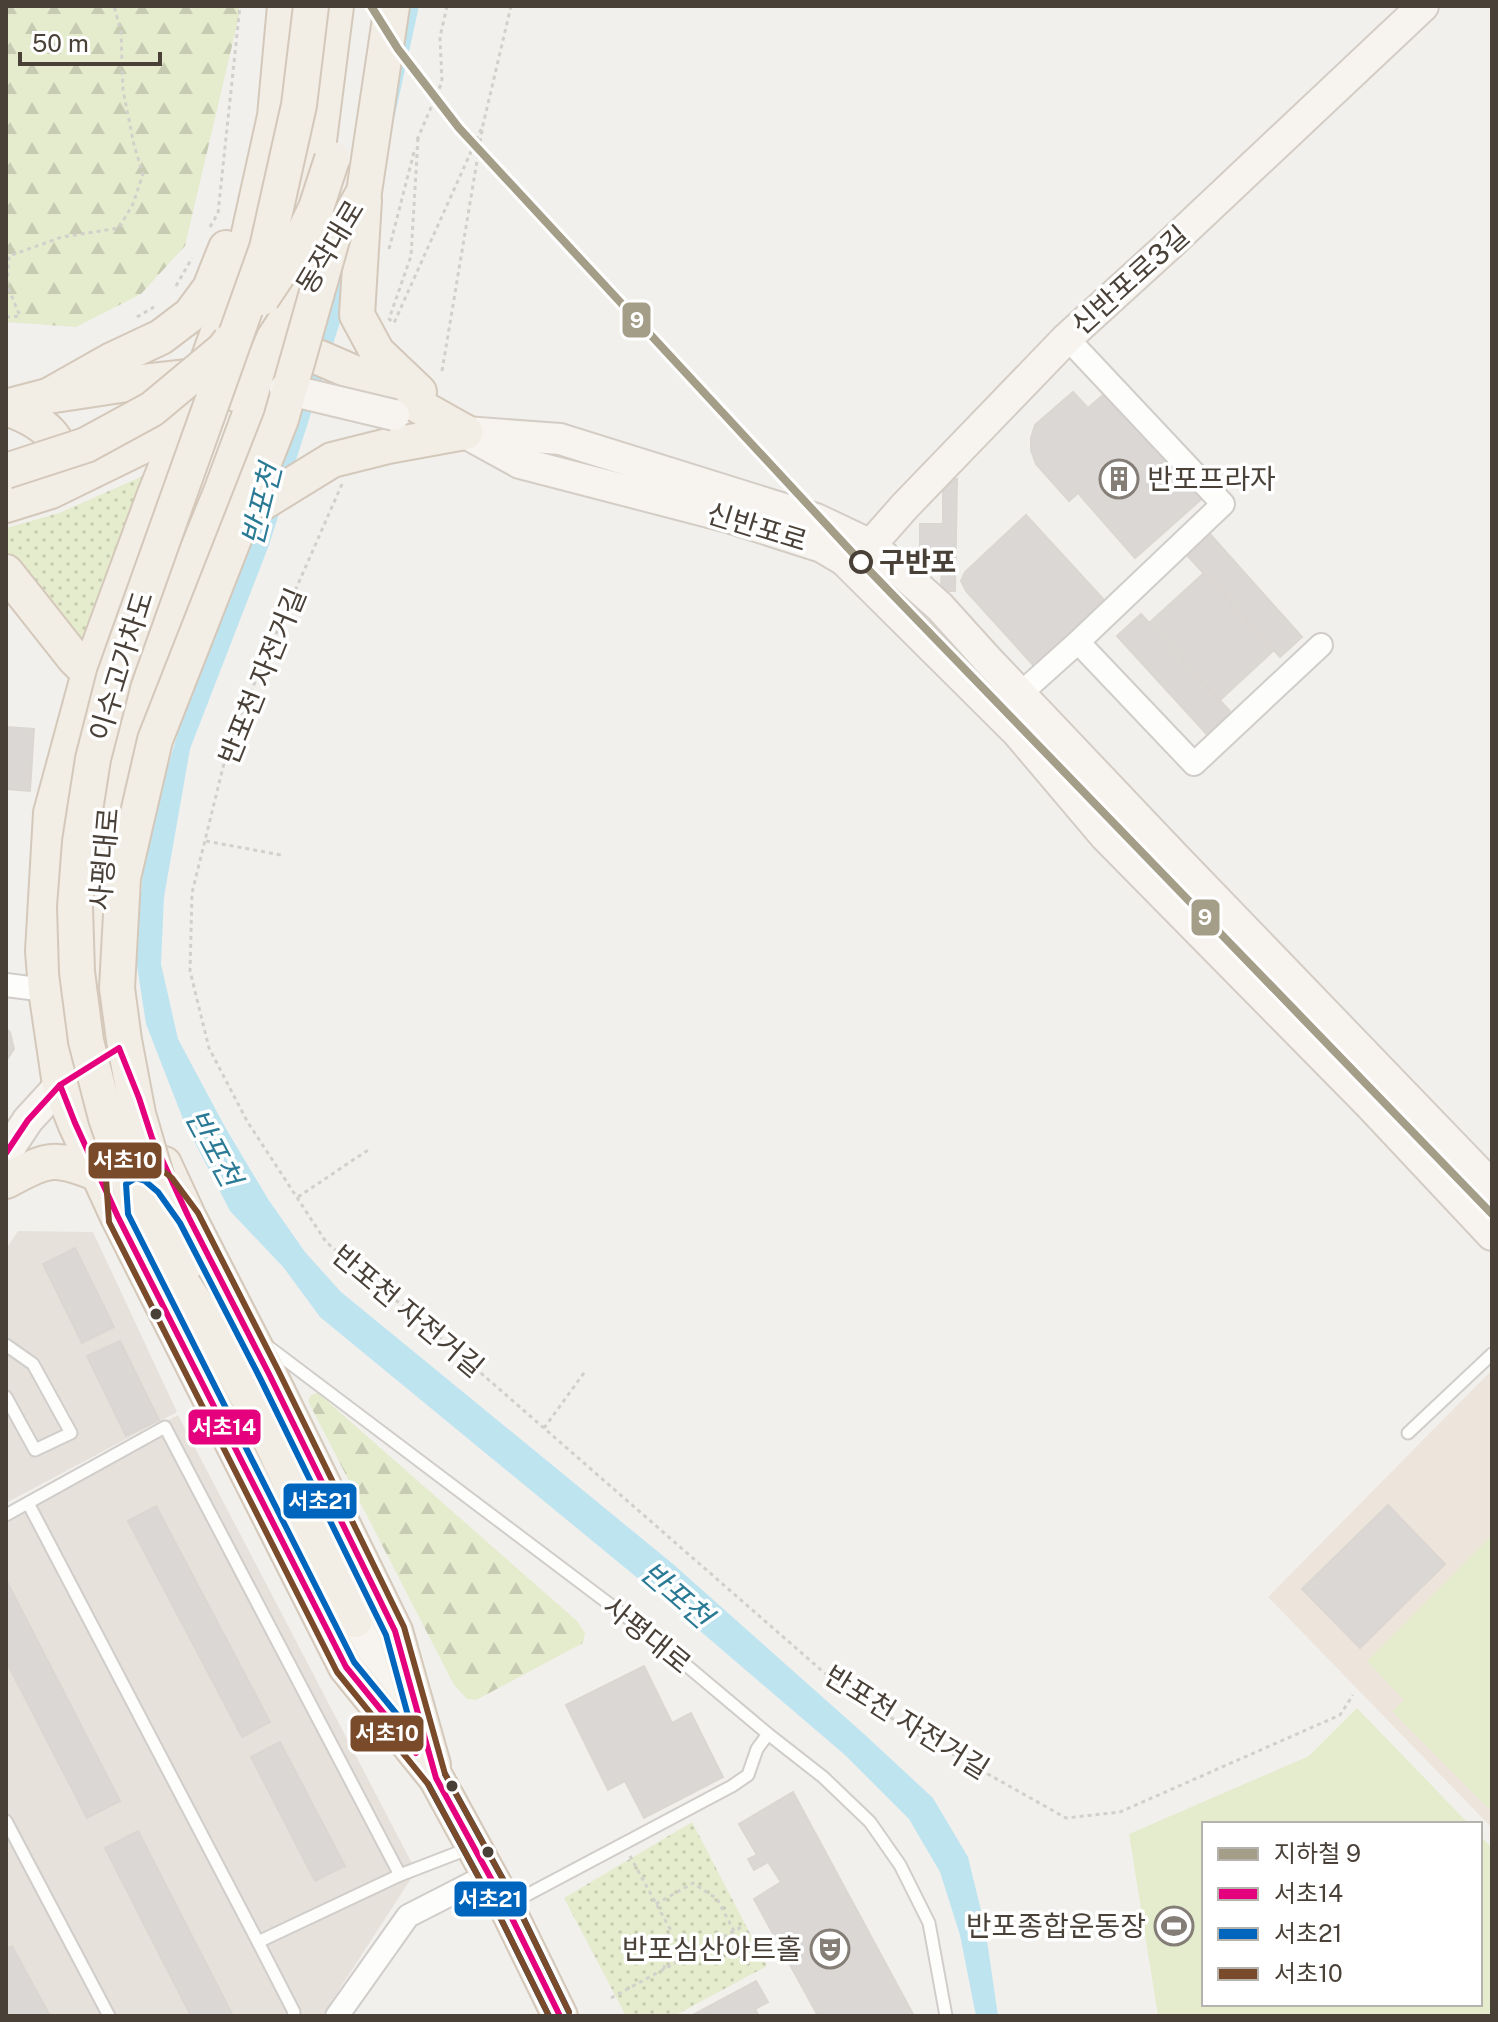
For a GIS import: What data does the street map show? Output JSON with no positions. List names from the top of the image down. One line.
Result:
{"streets":{"main road":["동작대로","신반포로3길","신반포로","이수고가차도","사평대로"],"path":["반포천 자전거길"]},"crossings":[["동작대로","신반포로"],["동작대로","사평대로"],["신반포로3길","신반포로"],["신반포로","사평대로"],["이수고가차도","사평대로"]],"water":["반포천"],"places":{"building":["반포프라자"],"other":["구반포"],"sports":["반포종합운동장"],"theatre":["반포심산아트홀"]},"lines":["metro line 9","transit line 서초14","transit line 서초10","transit line 서초21"],"legend":["지하철 9","서초14","서초21","서초10"],"scale_bar":"50 m"}
